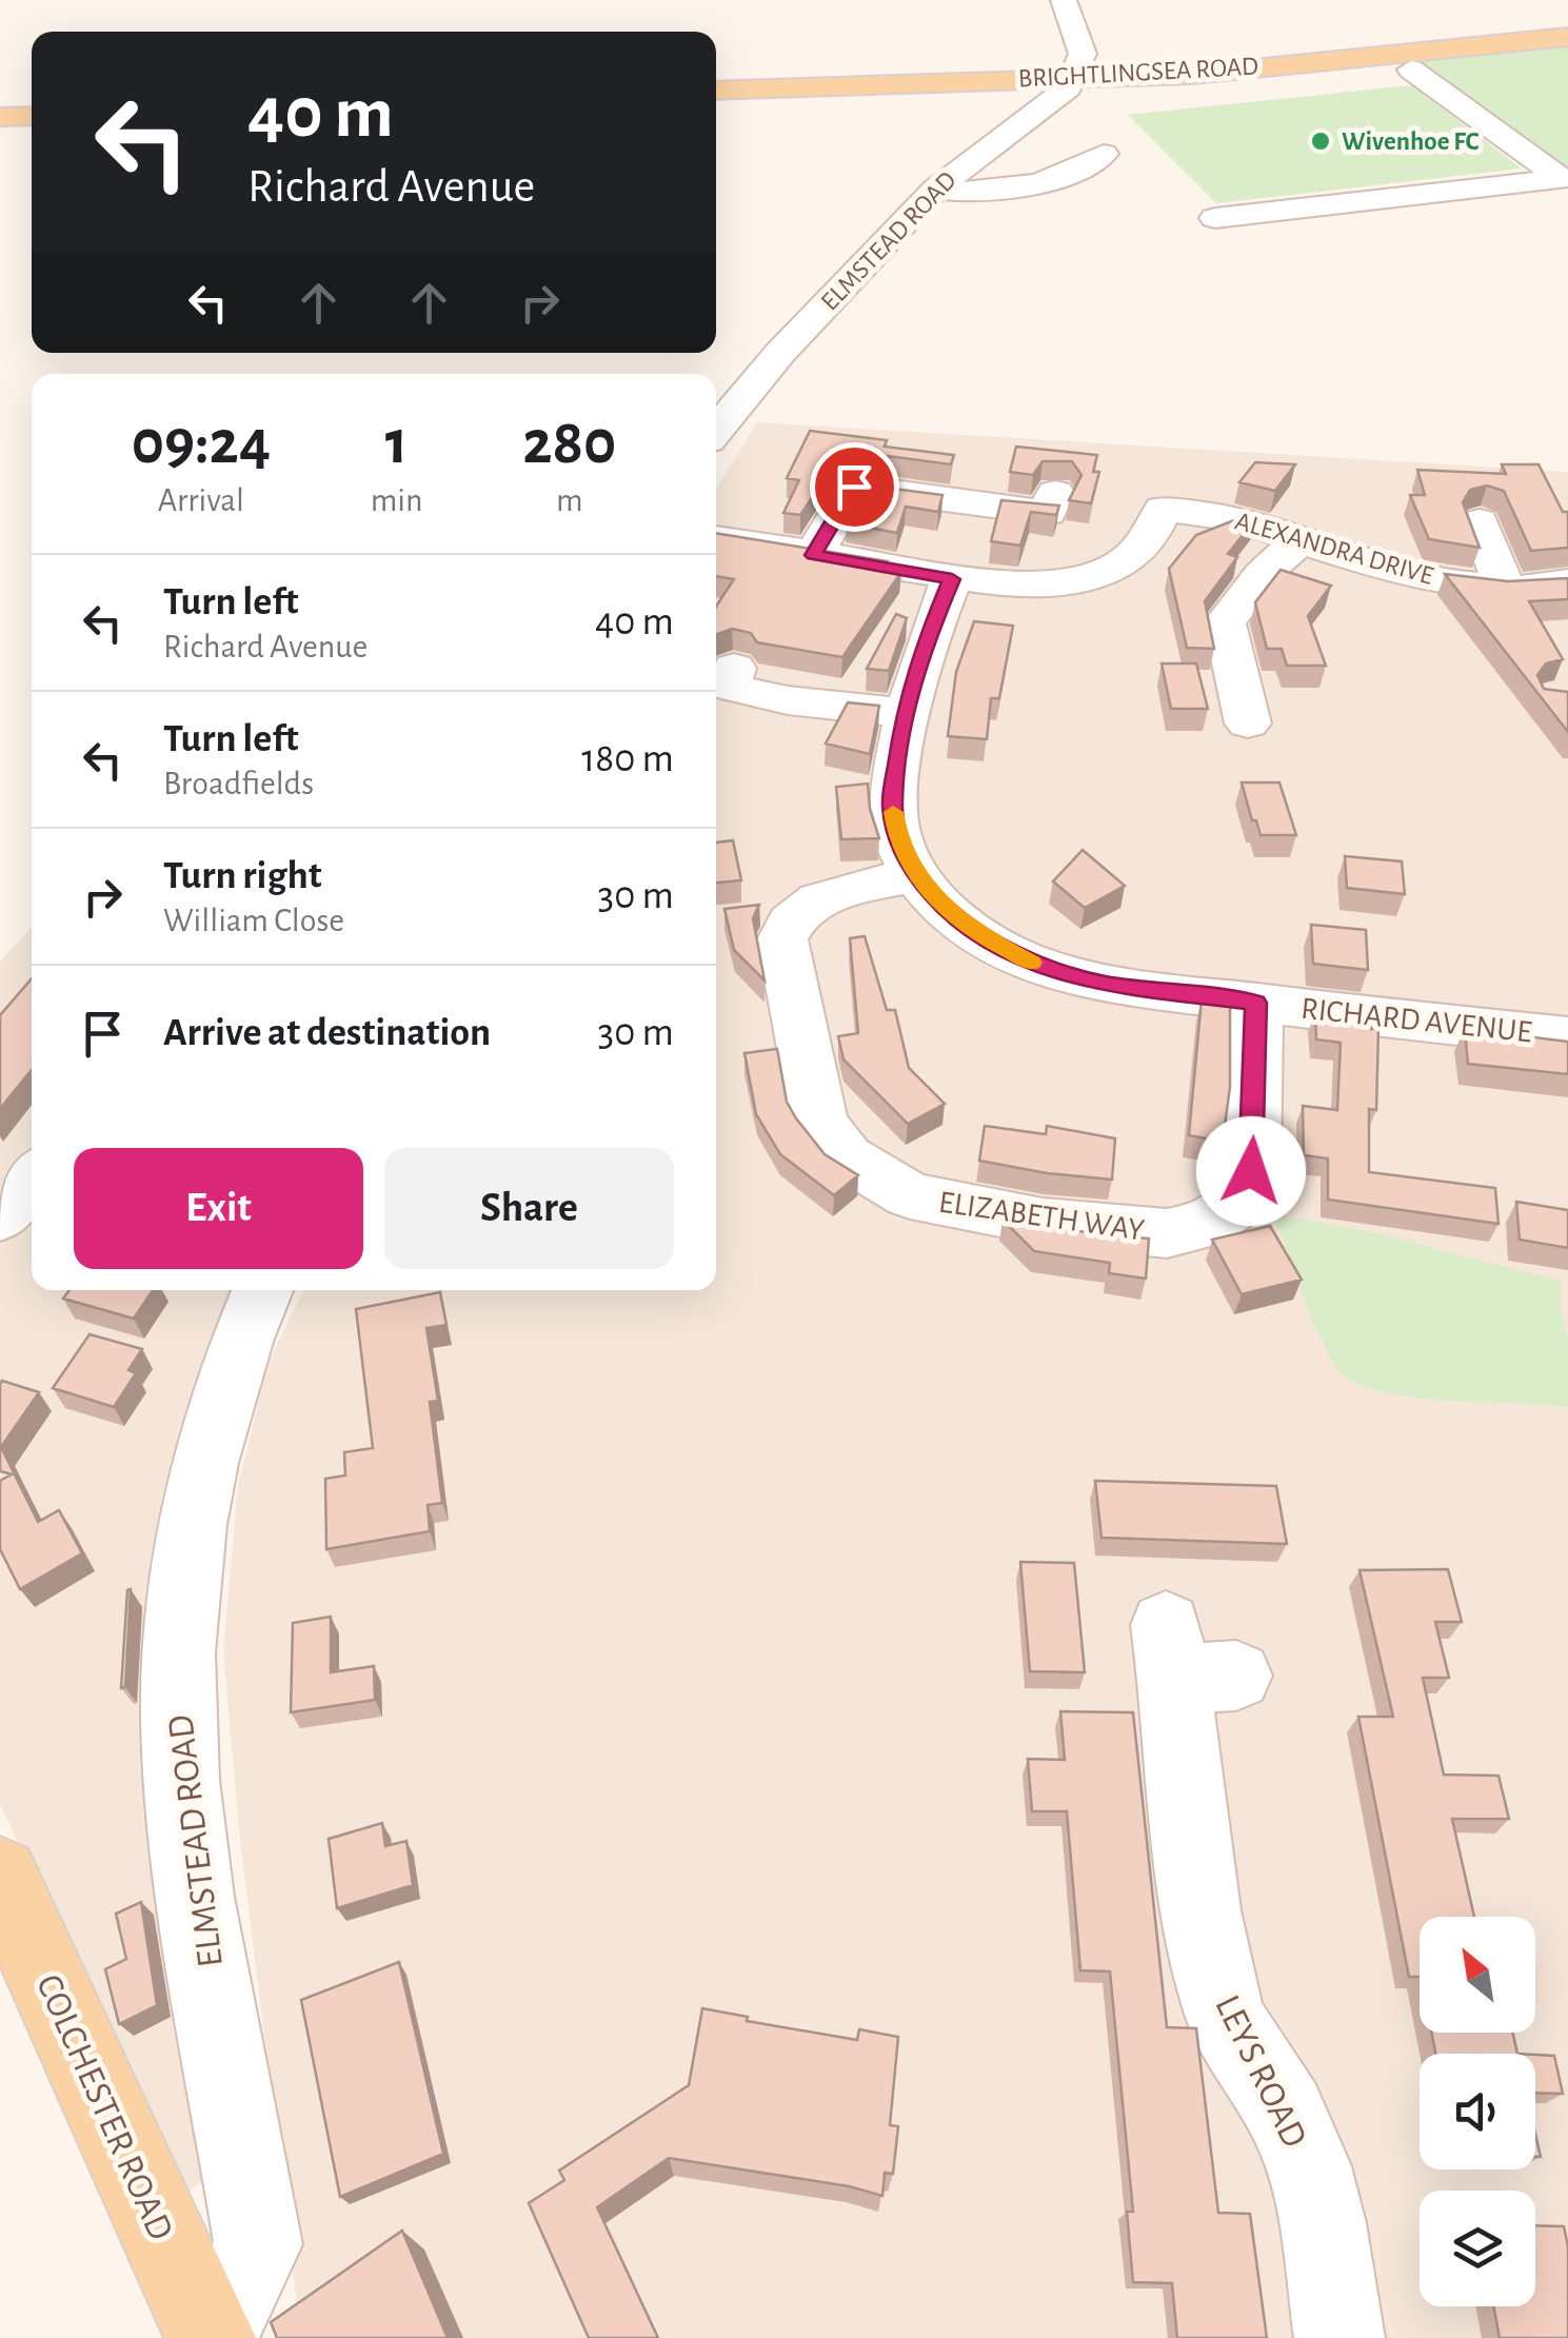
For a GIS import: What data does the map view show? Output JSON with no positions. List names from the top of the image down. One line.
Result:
{"streets":{"main road":["BRIGHTLINGSEA ROAD","COLCHESTER ROAD"],"street":["ELMSTEAD ROAD","ALEXANDRA DRIVE","RICHARD AVENUE","ELIZABETH WAY","LEYS ROAD"]},"crossings":[["BRIGHTLINGSEA ROAD","ELMSTEAD ROAD"],["ELMSTEAD ROAD","COLCHESTER ROAD"],["ALEXANDRA DRIVE","RICHARD AVENUE"],["RICHARD AVENUE","ELIZABETH WAY"]],"places":["Wivenhoe FC"],"north":"top left","page":{"turn":["40 m","Richard Avenue"],"eta":["09:24","Arrival","1","min","280","m"],"list":[{"name":"Turn left","note":"Richard Avenue","value":"40 m"},{"name":"Turn left","note":"Broadfields","value":"180 m"},{"name":"Turn right","note":"William Close","value":"30 m"},{"name":"Arrive at destination","value":"30 m"}],"buttons":["Exit","Share"]}}
